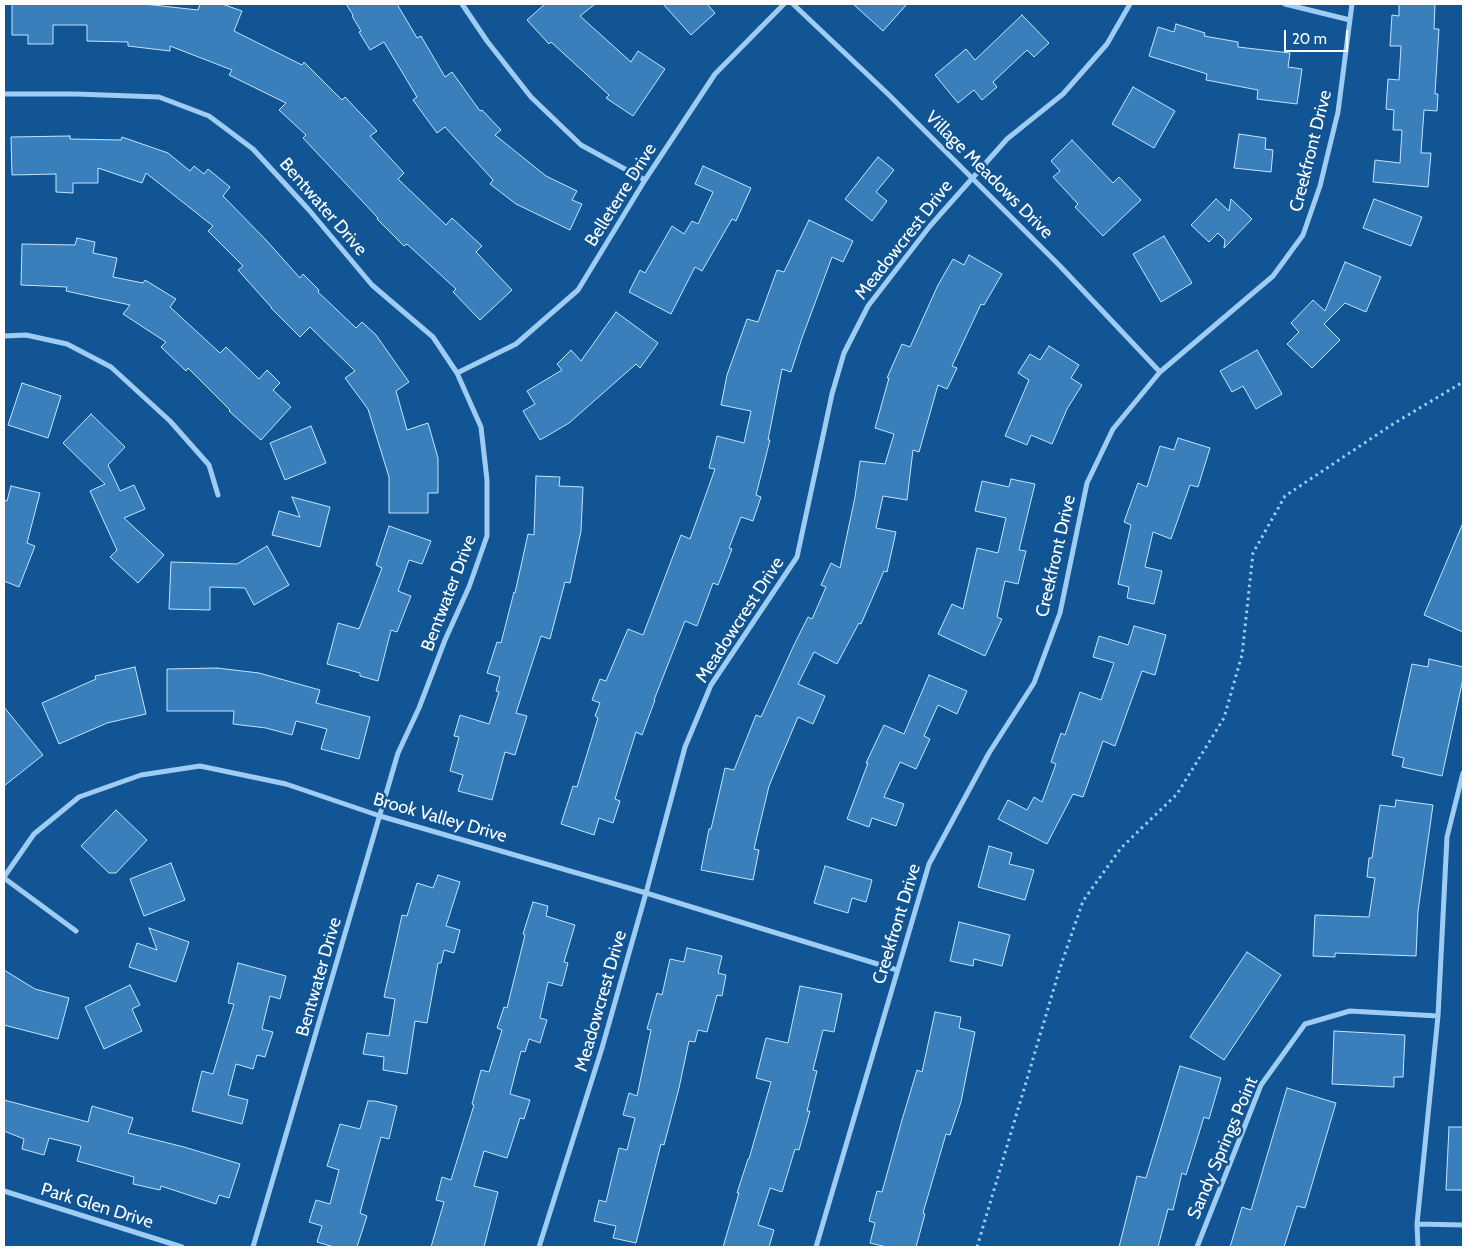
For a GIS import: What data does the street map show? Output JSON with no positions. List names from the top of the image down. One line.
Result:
{"streets":{"street":["Creekfront Drive","Village Meadows Drive","Belleterre Drive","Bentwater Drive","Meadowcrest Drive","Brook Valley Drive","Sandy Springs Point","Park Glen Drive"]},"crossings":[["Creekfront Drive","Village Meadows Drive"],["Creekfront Drive","Brook Valley Drive"],["Village Meadows Drive","Meadowcrest Drive"],["Belleterre Drive","Bentwater Drive"],["Bentwater Drive","Brook Valley Drive"],["Meadowcrest Drive","Brook Valley Drive"]],"scale_bar":"20 m"}
